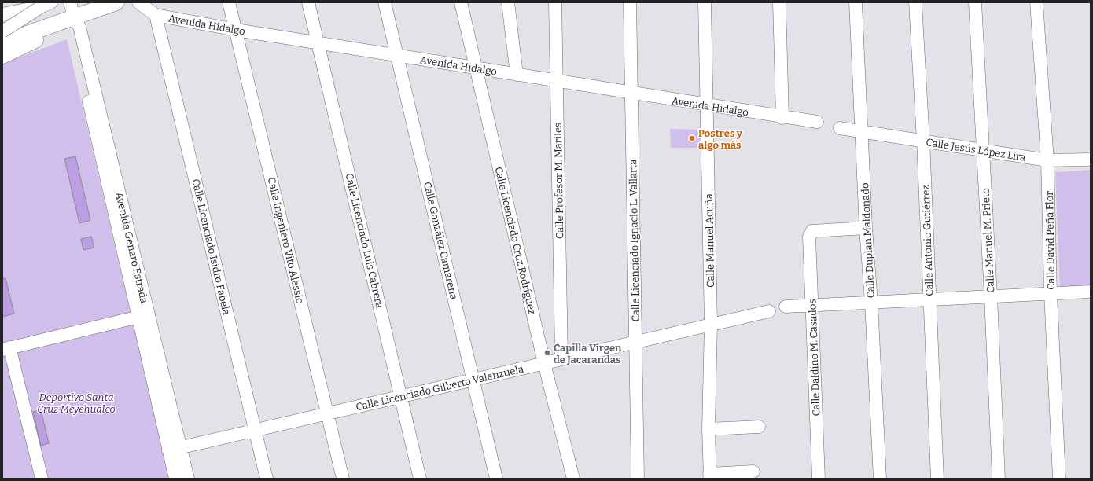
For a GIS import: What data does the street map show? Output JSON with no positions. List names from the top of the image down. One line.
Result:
{"streets":{"street":["Avenida Hidalgo","Calle Jesús López Lira","Calle Profesor M. Mariles","Calle Ingeniero Vito Alessio","Calle Licenciado Luis Cabrera","Calle González Camarena","Calle Licenciado Cruz Rodríguez","Calle Licenciado Ignacio L. Vallarta","Calle Manuel Acuña","Calle Duplan Maldonado","Calle Antonio Gutiérrez","Calle Manuel M. Prieto","Calle David Peña Flor","Calle Licenciado Isidro Fabela","Avenida Genaro Estrada","Calle Daldino M. Casados","Calle Licenciado Gilberto Valenzuela"]},"crossings":[["Avenida Hidalgo","Calle Profesor M. Mariles"],["Avenida Hidalgo","Calle Ingeniero Vito Alessio"],["Avenida Hidalgo","Calle Licenciado Luis Cabrera"],["Avenida Hidalgo","Calle González Camarena"],["Avenida Hidalgo","Calle Licenciado Cruz Rodríguez"],["Avenida Hidalgo","Calle Licenciado Ignacio L. Vallarta"],["Avenida Hidalgo","Calle Manuel Acuña"],["Avenida Hidalgo","Calle Licenciado Isidro Fabela"],["Calle Jesús López Lira","Calle Duplan Maldonado"],["Calle Jesús López Lira","Calle Antonio Gutiérrez"],["Calle Jesús López Lira","Calle Manuel M. Prieto"],["Calle Jesús López Lira","Calle David Peña Flor"],["Calle Profesor M. Mariles","Calle Licenciado Gilberto Valenzuela"],["Calle Ingeniero Vito Alessio","Calle Licenciado Gilberto Valenzuela"],["Calle Licenciado Luis Cabrera","Calle Licenciado Gilberto Valenzuela"],["Calle González Camarena","Calle Licenciado Gilberto Valenzuela"],["Calle Licenciado Cruz Rodríguez","Calle Licenciado Gilberto Valenzuela"],["Calle Licenciado Ignacio L. Vallarta","Calle Licenciado Gilberto Valenzuela"],["Calle Manuel Acuña","Calle Licenciado Gilberto Valenzuela"],["Calle Duplan Maldonado","Calle Daldino M. Casados"],["Calle Licenciado Isidro Fabela","Calle Licenciado Gilberto Valenzuela"],["Avenida Genaro Estrada","Calle Licenciado Gilberto Valenzuela"]],"parks":["Deportivo Santa Cruz Meyehualco"],"places":["Postres y algo más","Capilla Virgen de Jacarandas"]}
